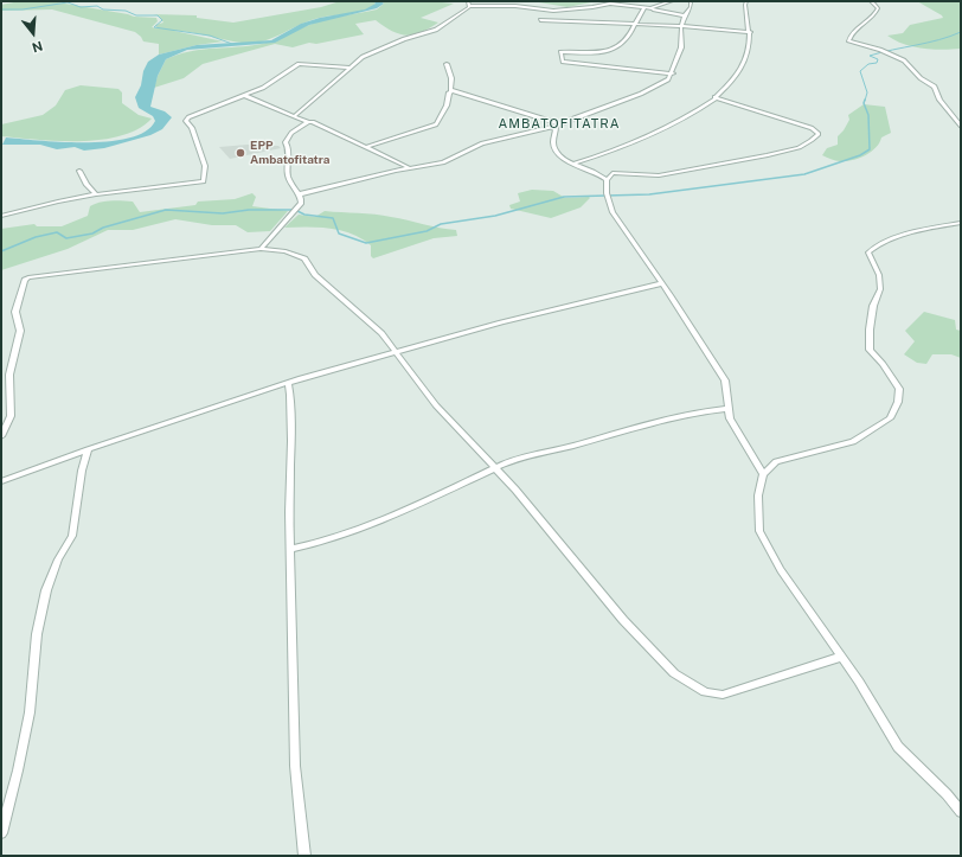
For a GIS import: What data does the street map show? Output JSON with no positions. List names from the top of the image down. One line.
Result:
{"districts":["AMBATOFITATRA"],"places":["EPP Ambatofitatra"],"north":"bottom"}
